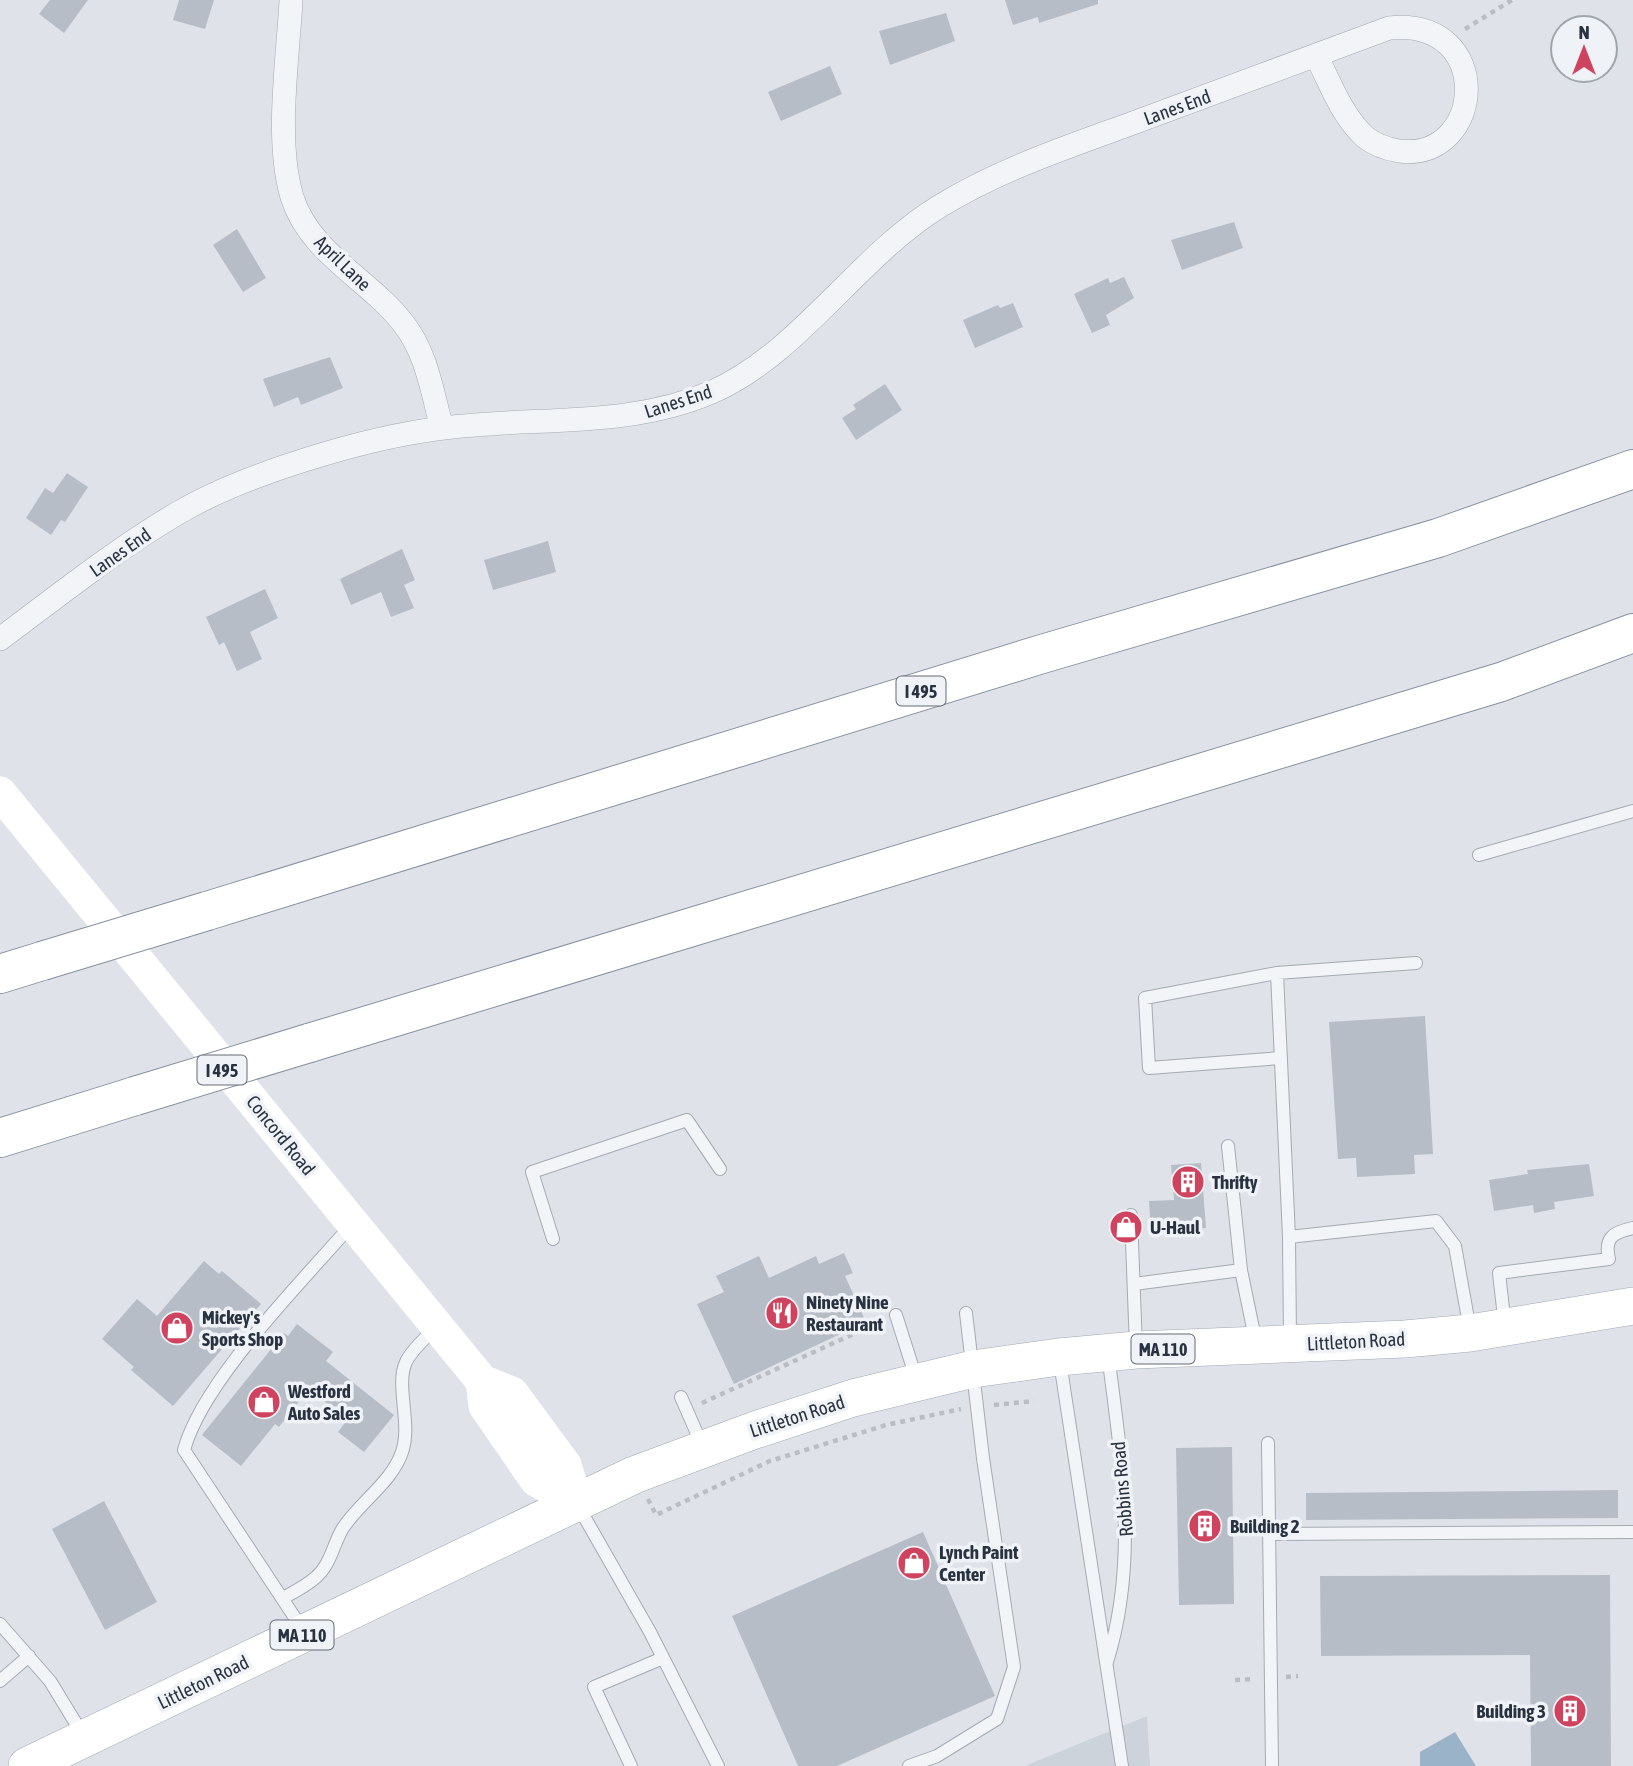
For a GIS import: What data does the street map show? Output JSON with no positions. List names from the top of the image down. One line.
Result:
{"streets":{"highway":["I 495"],"main road":["Concord Road","Littleton Road","MA 110"],"street":["Lanes End","April Lane"],"lane":["Robbins Road"]},"crossings":[["Lanes End","April Lane"],["Concord Road","Littleton Road"],["Littleton Road","Robbins Road"]],"places":{"building":["Thrifty","Building 2","Building 3"],"shop":["U-Haul","Mickey's Sports Shop","Westford Auto Sales","Lynch Paint Center"],"restaurant":["Ninety Nine Restaurant"]},"north":"top"}
